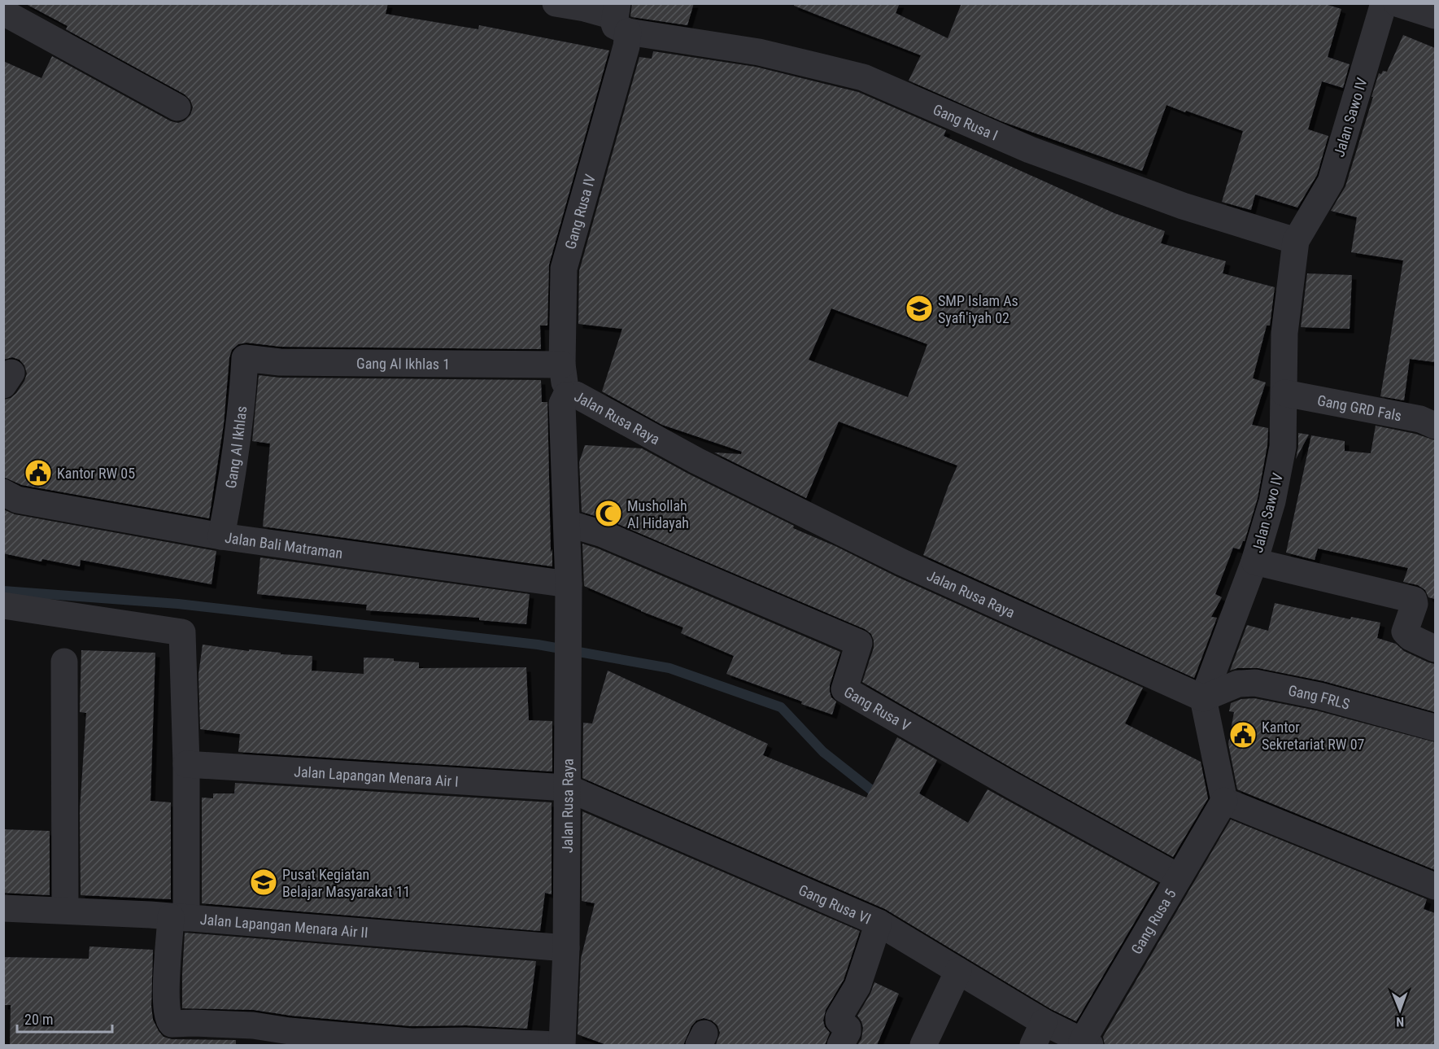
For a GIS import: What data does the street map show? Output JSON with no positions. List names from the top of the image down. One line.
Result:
{"streets":{"street":["Jalan Sawo IV","Gang Rusa I","Gang Rusa IV","Gang Al Ikhlas 1","Gang GRD Fals","Jalan Rusa Raya","Gang Al Ikhlas","Jalan Bali Matraman","Gang FRLS","Gang Rusa V","Jalan Lapangan Menara Air I","Gang Rusa VI","Gang Rusa 5","Jalan Lapangan Menara Air II"]},"crossings":[["Jalan Sawo IV","Gang Rusa I"],["Jalan Sawo IV","Gang GRD Fals"],["Jalan Sawo IV","Jalan Rusa Raya"],["Jalan Sawo IV","Gang FRLS"],["Gang Rusa I","Gang Rusa IV"],["Gang Rusa IV","Gang Al Ikhlas 1"],["Gang Rusa IV","Jalan Rusa Raya"],["Gang Al Ikhlas 1","Gang Al Ikhlas"],["Jalan Rusa Raya","Jalan Bali Matraman"],["Jalan Rusa Raya","Gang FRLS"],["Jalan Rusa Raya","Gang Rusa V"],["Jalan Rusa Raya","Jalan Lapangan Menara Air I"],["Jalan Rusa Raya","Gang Rusa VI"],["Jalan Rusa Raya","Jalan Lapangan Menara Air II"],["Gang Al Ikhlas","Jalan Bali Matraman"],["Gang Rusa V","Gang Rusa 5"],["Jalan Lapangan Menara Air I","Gang Rusa VI"],["Gang Rusa VI","Gang Rusa 5"]],"places":{"school or university":["SMP Islam As Syafi'iyah 02","Pusat Kegiatan Belajar Masyarakat 11"],"public building":["Kantor RW 05","Kantor Sekretariat RW 07"],"mosque":["Mushollah Al Hidayah"]},"scale_bar":"20 m","north":"bottom"}
